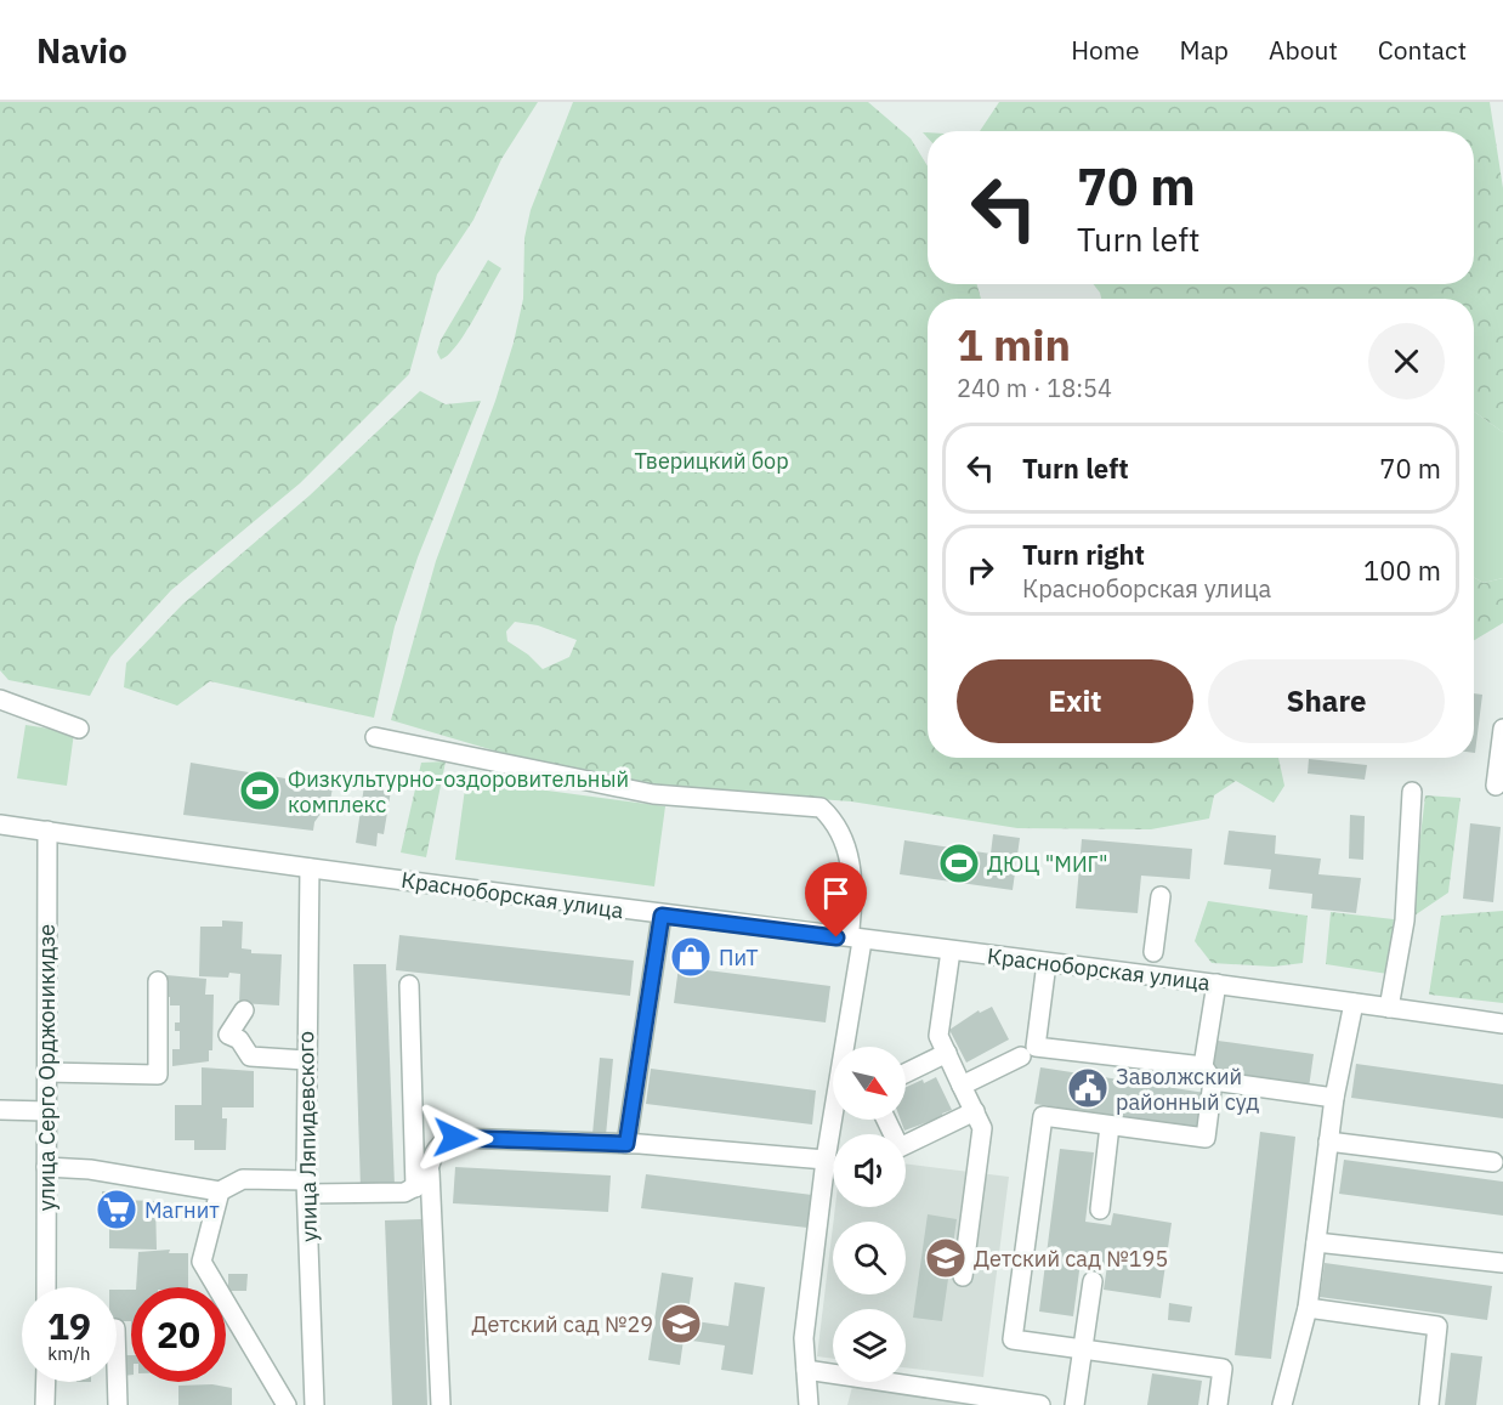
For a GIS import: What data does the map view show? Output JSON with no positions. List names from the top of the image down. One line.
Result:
{"streets":{"street":["Красноборская улица","улица Серго Орджоникидзе","улица Ляпидевского"]},"crossings":[["Красноборская улица","улица Серго Орджоникидзе"],["Красноборская улица","улица Ляпидевского"]],"parks":["Тверицкий бор"],"places":{"sports":["Физкультурно-оздоровительный комплекс","ДЮЦ \"МИГ\""],"shop":["ПиТ"],"public building":["Заволжский районный суд"],"supermarket":["Магнит"],"school or university":["Детский сад №195","Детский сад №29"]},"north":"bottom right","page":{"header":"Navio","nav":["Home","Map","About","Contact"],"turn":["70 m","Turn left"],"heading":["1 min","240 m · 18:54"],"list":[{"name":"Turn left","value":"70 m"},{"name":"Turn right","note":"Красноборская улица","value":"100 m"}],"buttons":["Exit","Share"],"speed":"19 km/h","limit":"20"}}
